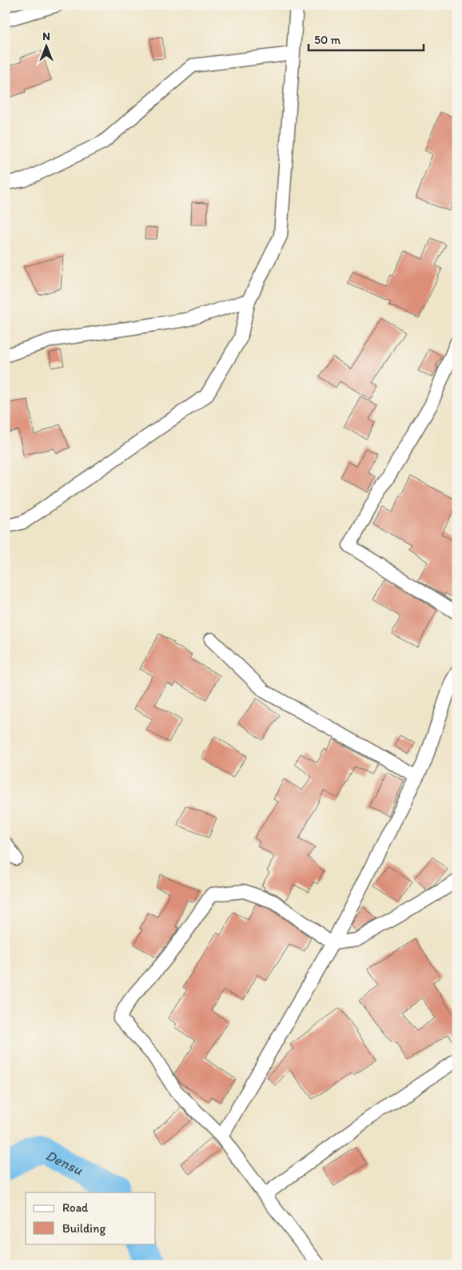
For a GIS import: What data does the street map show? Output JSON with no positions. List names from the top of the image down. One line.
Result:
{"water":["Densu"],"legend":["Road","Building"],"scale_bar":"50 m","north":"top"}
